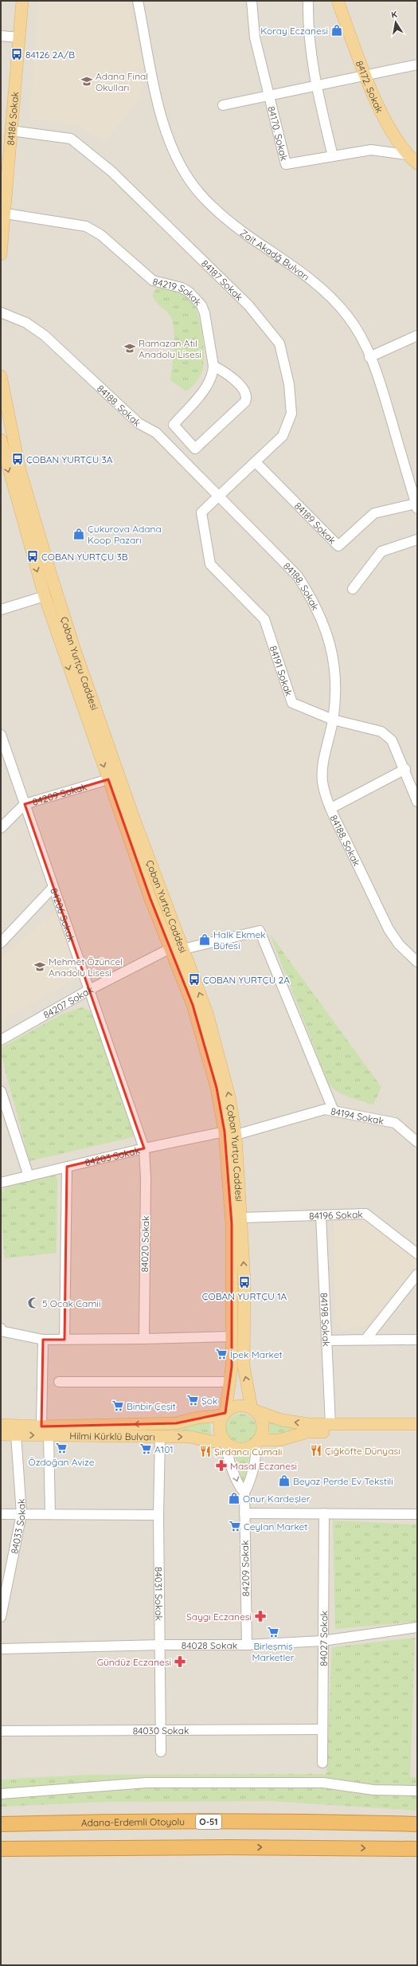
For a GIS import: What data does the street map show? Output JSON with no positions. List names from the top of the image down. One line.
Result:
{"streets":{"highway":["Adana-Erdemli Otoyolu","O-51"],"main road":["84172. Sokak","84186 Sokak","Çoban Yurtçu Caddesi","Hilmi Kürklü Bulvarı"],"street":["84170. Sokak","Zait Akadğ Bulvarı","84187 Sokak","84219 Sokak","84188. Sokak","84189 Sokak","84191 Sokak","84209 Sokak","84206 Sokak","84207 Sokak","84194 Sokak","84203 Sokak","84196 Sokak","84020 Sokak","84198 Sokak","84033 Sokak","84031 Sokak","84027 Sokak","84028 Sokak","84030 Sokak"]},"crossings":[["84172. Sokak","84170. Sokak"],["84186 Sokak","84187 Sokak"],["84186 Sokak","84219 Sokak"],["Zait Akadğ Bulvarı","84189 Sokak"],["84187 Sokak","84188. Sokak"],["84187 Sokak","84189 Sokak"],["84187 Sokak","84191 Sokak"],["84188. Sokak","84191 Sokak"],["Çoban Yurtçu Caddesi","84209 Sokak"],["Çoban Yurtçu Caddesi","84207 Sokak"],["Çoban Yurtçu Caddesi","84194 Sokak"],["Çoban Yurtçu Caddesi","84203 Sokak"],["Çoban Yurtçu Caddesi","84196 Sokak"],["Çoban Yurtçu Caddesi","Hilmi Kürklü Bulvarı"],["84209 Sokak","84206 Sokak"],["84209 Sokak","84028 Sokak"],["84206 Sokak","84207 Sokak"],["84206 Sokak","84203 Sokak"],["84206 Sokak","84020 Sokak"],["84194 Sokak","84203 Sokak"],["84203 Sokak","84020 Sokak"],["84196 Sokak","84198 Sokak"],["Hilmi Kürklü Bulvarı","84033 Sokak"],["Hilmi Kürklü Bulvarı","84031 Sokak"],["84031 Sokak","84028 Sokak"],["84031 Sokak","84030 Sokak"],["84027 Sokak","84028 Sokak"],["84027 Sokak","84030 Sokak"]],"places":{"shop":["Koray Eczanesi","Çukurova Adana Koop Pazarı","Halk Ekmek Büfesi","Beyaz Perde Ev Tekstili","Onur Kardeşler"],"bus stop":["84126 2A/B","ÇOBAN YURTÇU 3A","ÇOBAN YURTÇU 3B","ÇOBAN YURTÇU 2A","ÇOBAN YURTÇU 1A"],"school or university":["Adana Final Okulları","Ramazan Atıl Anadolu Lisesi","Mehmet Özüncel Anadolu Lisesi"],"mosque":["5 Ocak Camii"],"supermarket":["İpek Market","Şok","Binbir Çeşit","Özdoğan Avize","A101","Ceylan Market","Birleşmiş Marketler"],"restaurant":["Çiğköfte Dünyası","Şırdancı Cumali"],"pharmacy":["Masal Eczanesi","Saygı Eczanesi","Gündüz Eczanesi"]},"north":"top"}
